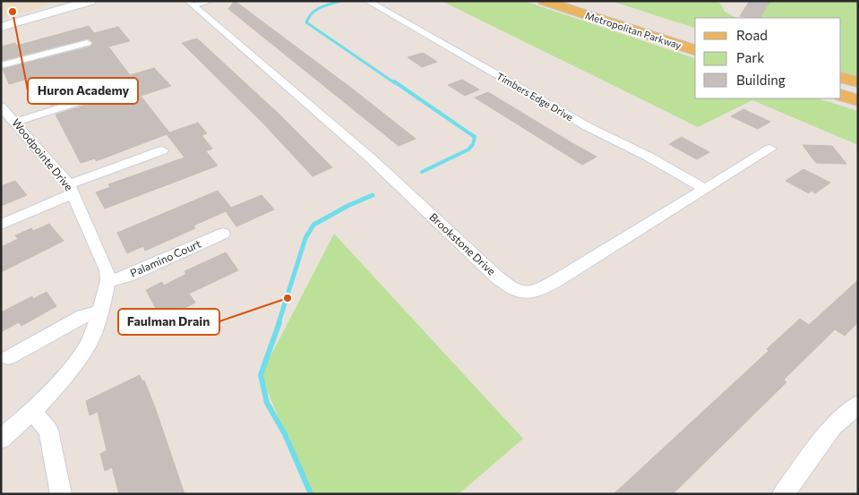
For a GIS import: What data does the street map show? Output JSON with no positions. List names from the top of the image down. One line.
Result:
{"streets":{"main road":["Metropolitan Parkway"],"street":["Timbers Edge Drive","Woodpointe Drive","Brookstone Drive","Palamino Court"]},"crossings":[["Timbers Edge Drive","Brookstone Drive"],["Woodpointe Drive","Palamino Court"]],"places":["Huron Academy","Faulman Drain"],"legend":["Road","Park","Building"]}
